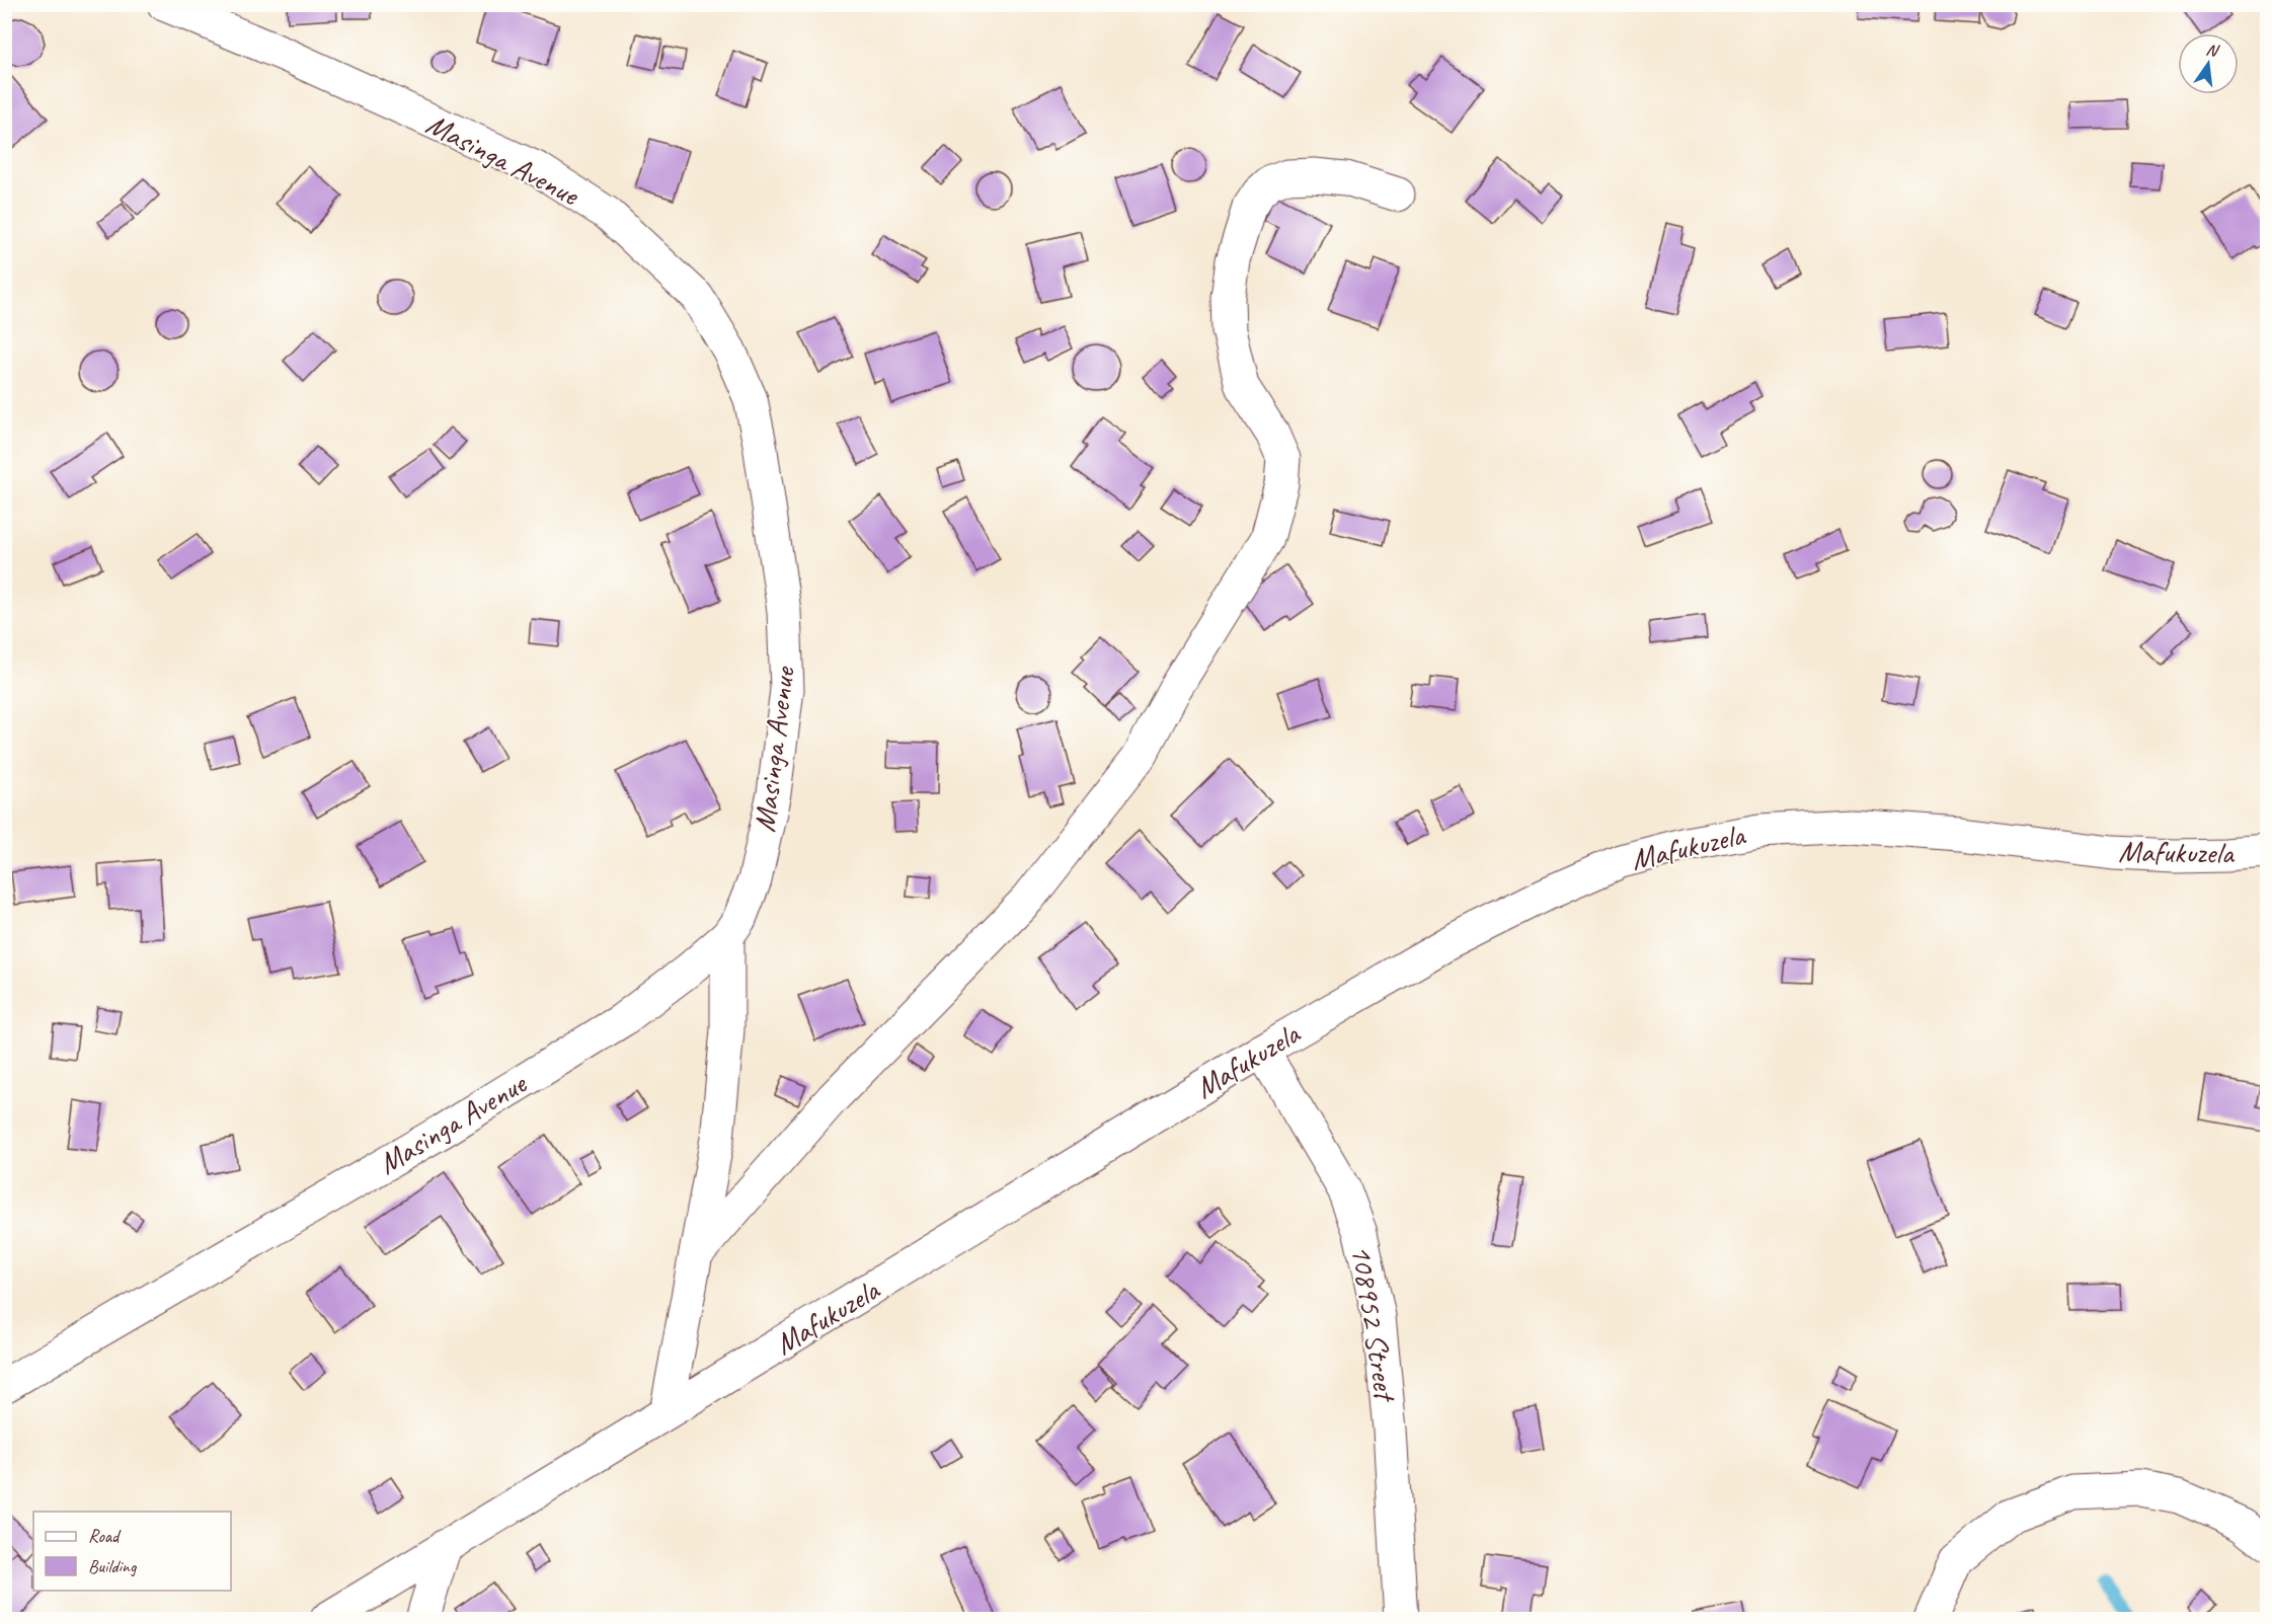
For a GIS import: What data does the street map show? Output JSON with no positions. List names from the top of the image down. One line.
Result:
{"streets":{"street":["Masinga Avenue","Mafukuzela","108952 Street"]},"crossings":[["Mafukuzela","108952 Street"]],"legend":["Road","Building"],"north":"top"}
